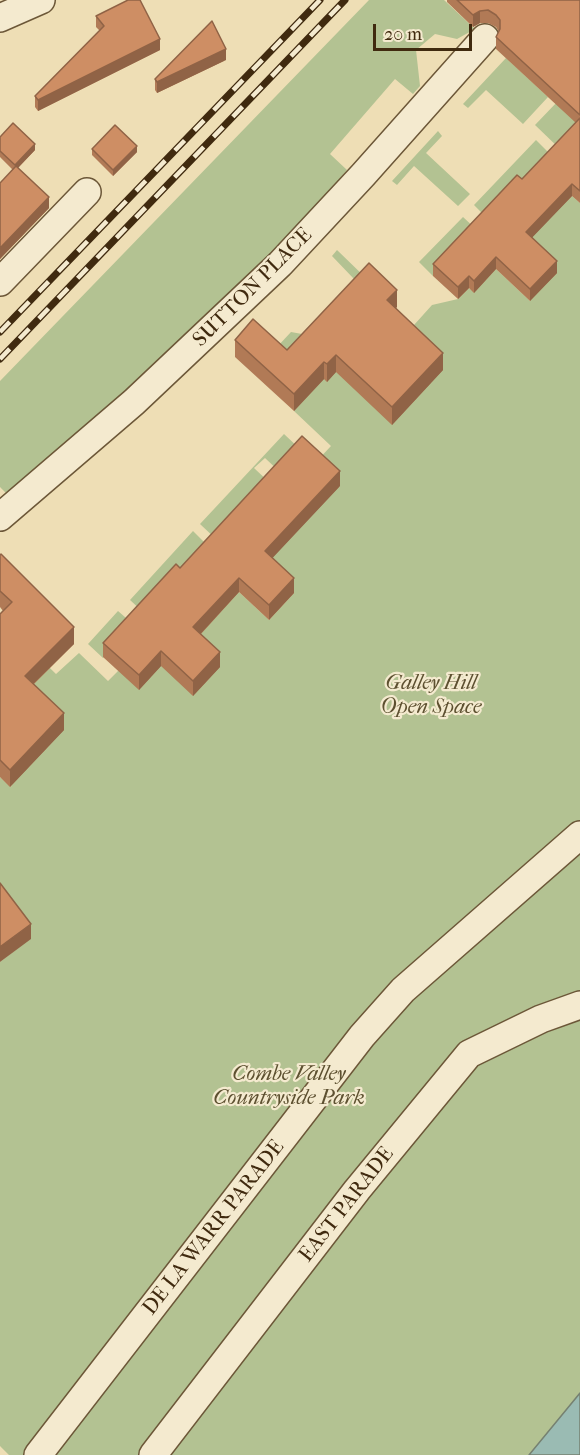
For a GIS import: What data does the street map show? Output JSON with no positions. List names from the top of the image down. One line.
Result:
{"streets":{"street":["SUTTON PLACE","EAST PARADE","DE LA WARR PARADE"]},"parks":["Galley Hill Open Space","Combe Valley Countryside Park"],"scale_bar":"20 m"}
